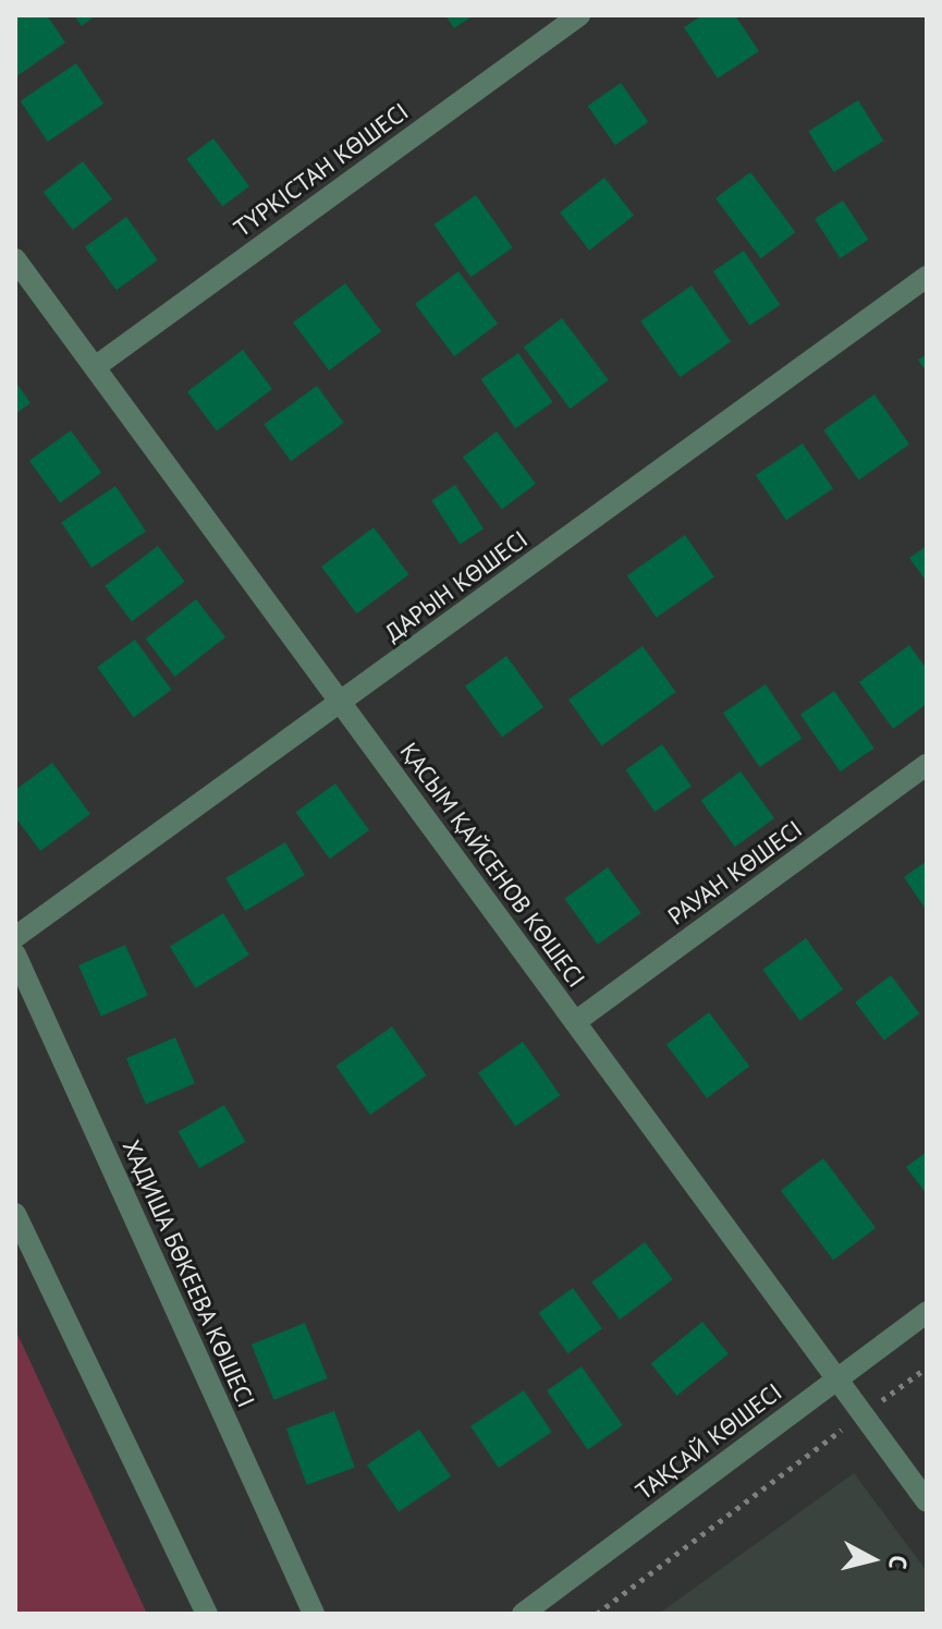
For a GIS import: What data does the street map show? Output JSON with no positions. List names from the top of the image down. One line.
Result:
{"streets":{"street":["ТҮРКІСТАН КӨШЕСІ","ДАРЫН КӨШЕСІ","ҚАСЫМ ҚАЙСЕНОВ КӨШЕСІ","РАУАН КӨШЕСІ","ХАДИША БӨКЕЕВА КӨШЕСІ","ТАҚСАЙ КӨШЕСІ"]},"crossings":[["ТҮРКІСТАН КӨШЕСІ","ҚАСЫМ ҚАЙСЕНОВ КӨШЕСІ"],["ДАРЫН КӨШЕСІ","ҚАСЫМ ҚАЙСЕНОВ КӨШЕСІ"],["ҚАСЫМ ҚАЙСЕНОВ КӨШЕСІ","РАУАН КӨШЕСІ"],["ҚАСЫМ ҚАЙСЕНОВ КӨШЕСІ","ТАҚСАЙ КӨШЕСІ"]],"north":"right"}
